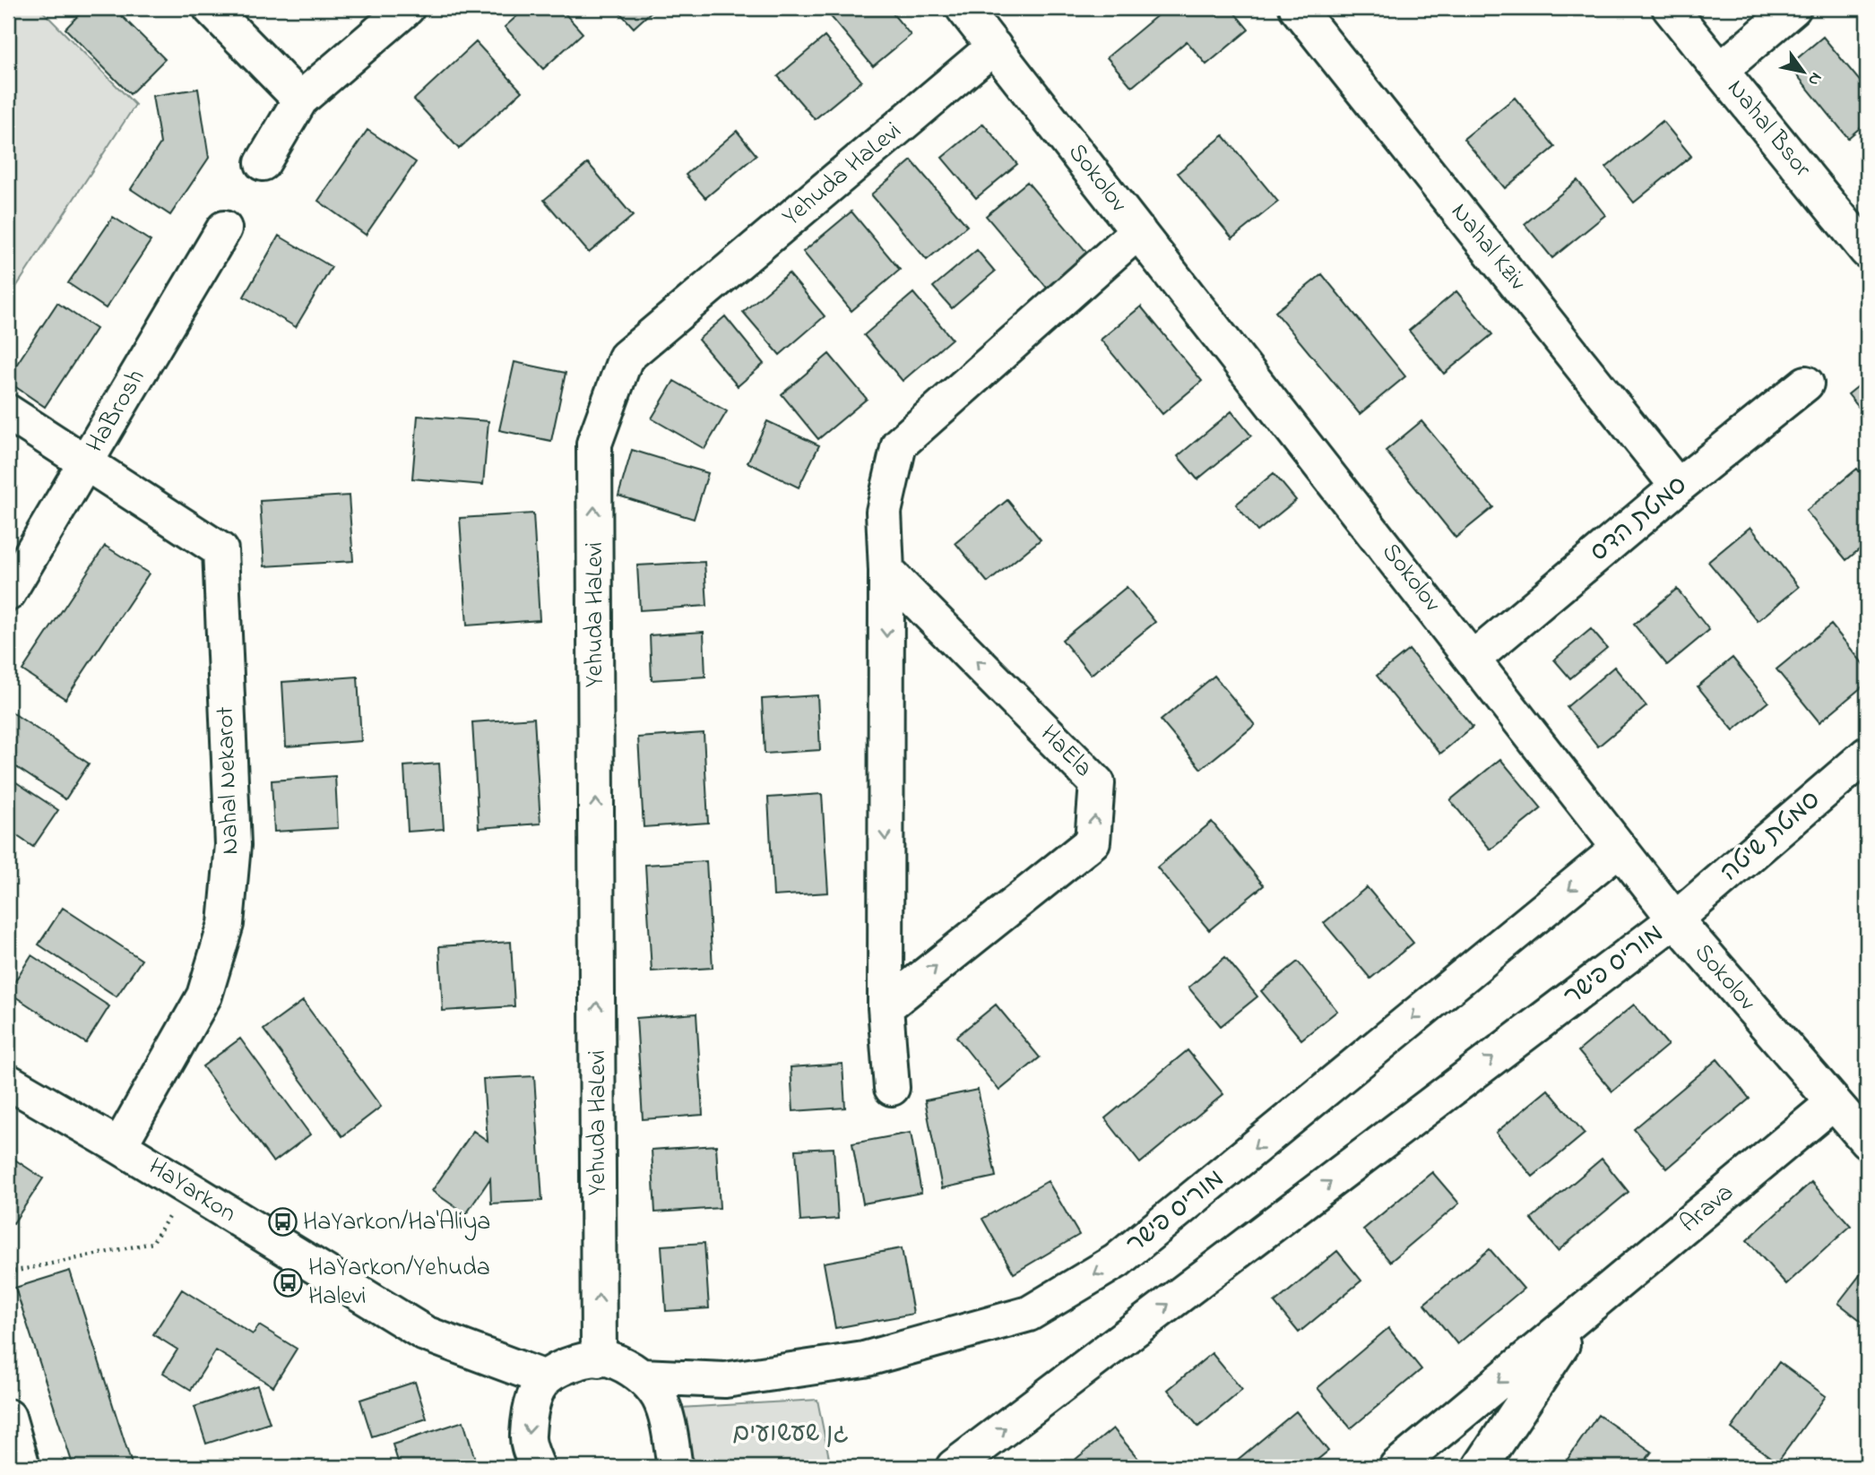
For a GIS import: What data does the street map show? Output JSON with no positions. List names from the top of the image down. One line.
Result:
{"streets":{"street":["Nahal Bsor","Yehuda HaLevi","Sokolov","Nahal Kziv","HaBrosh","סמטת הדס","HaEla","Nahal Nekarot","סמטת שיטה","מוריס פישר","HaYarkon","Arava"]},"crossings":[["Yehuda HaLevi","Sokolov"],["Sokolov","סמטת הדס"],["Sokolov","סמטת שיטה"],["Sokolov","מוריס פישר"],["Sokolov","Arava"],["Nahal Kziv","סמטת הדס"],["HaBrosh","Nahal Nekarot"],["Nahal Nekarot","HaYarkon"],["סמטת שיטה","מוריס פישר"]],"parks":["גן שעשועים"],"places":{"bus stop":["HaYarkon/Ha'Aliya","HaYarkon/Yehuda Halevi"]},"north":"bottom right"}
